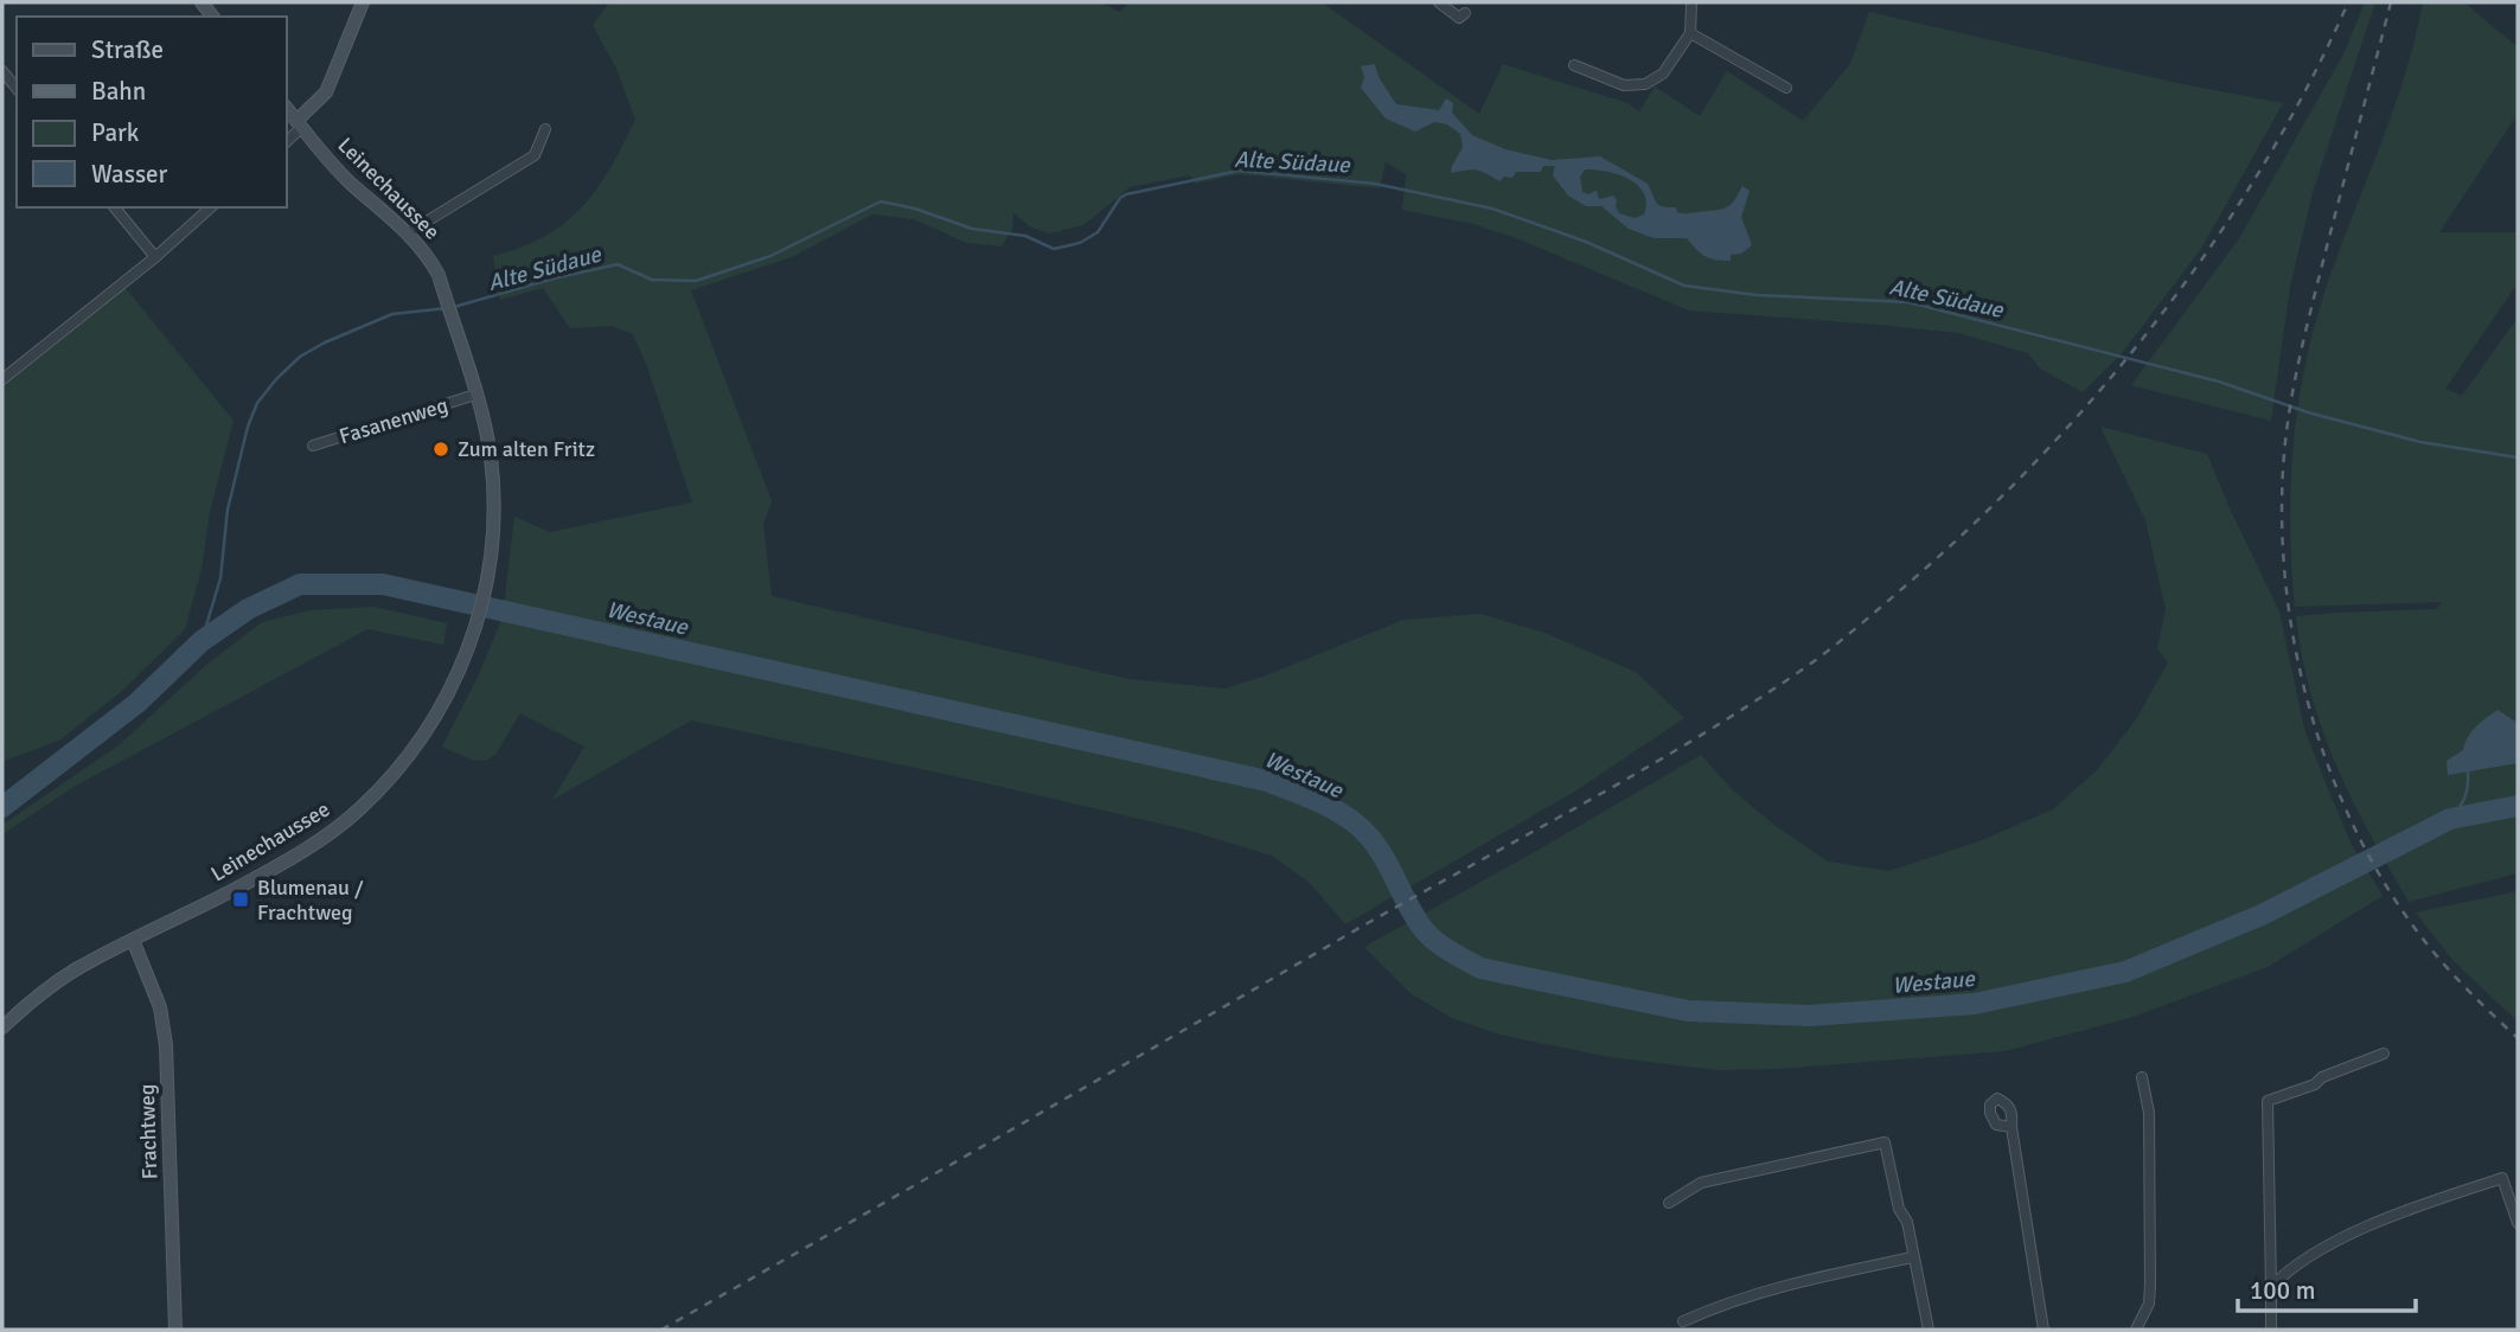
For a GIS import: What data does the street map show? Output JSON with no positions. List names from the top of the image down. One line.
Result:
{"streets":{"street":["Leinechaussee","Fasanenweg","Frachtweg"]},"crossings":[["Leinechaussee","Fasanenweg"],["Leinechaussee","Frachtweg"]],"water":["Alte Südaue","Westaue"],"places":{"other":["Zum alten Fritz"],"transit":["Blumenau / Frachtweg"]},"legend":["Straße","Bahn","Park","Wasser"],"scale_bar":"100 m"}
